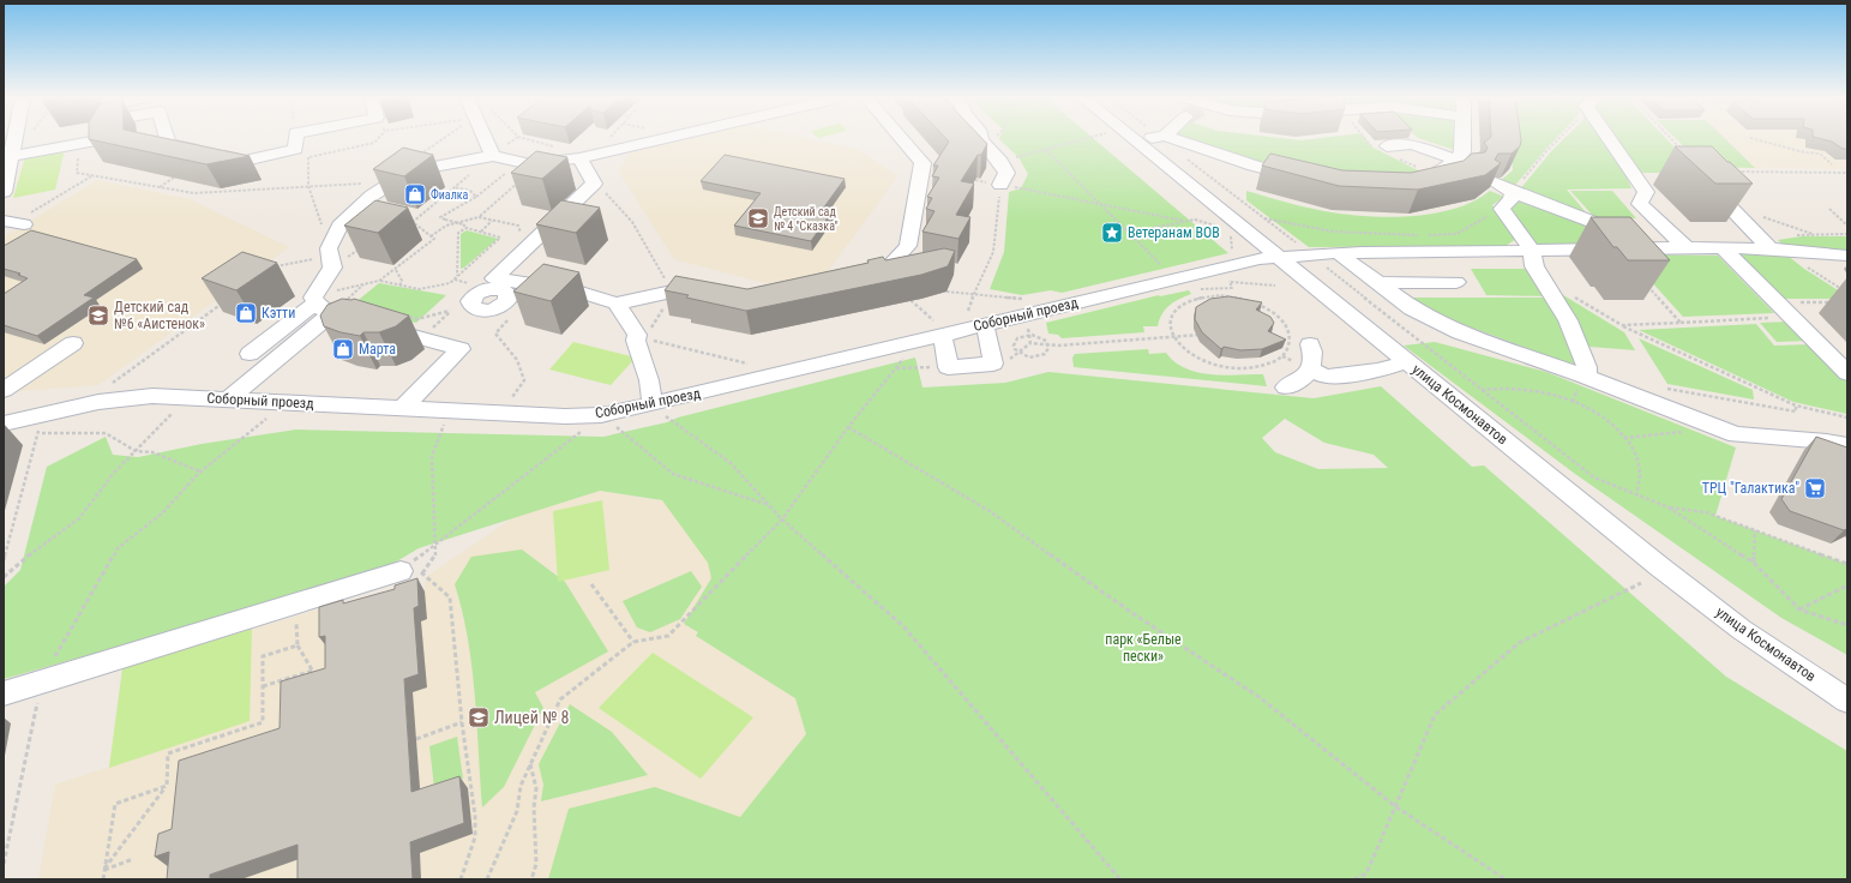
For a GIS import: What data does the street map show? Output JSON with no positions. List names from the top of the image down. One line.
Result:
{"streets":{"street":["Соборный проезд","улица Космонавтов"]},"crossings":[["Соборный проезд","улица Космонавтов"]],"parks":["парк «Белые пески»"],"places":{"shop":["Фиалка","Кэтти","Марта"],"school or university":["Детский сад № 4 \"Сказка\"","Детский сад №6 «Аистенок»","Лицей № 8"],"place":["Ветеранам ВОВ"],"supermarket":["ТРЦ \"Галактика\""]}}
